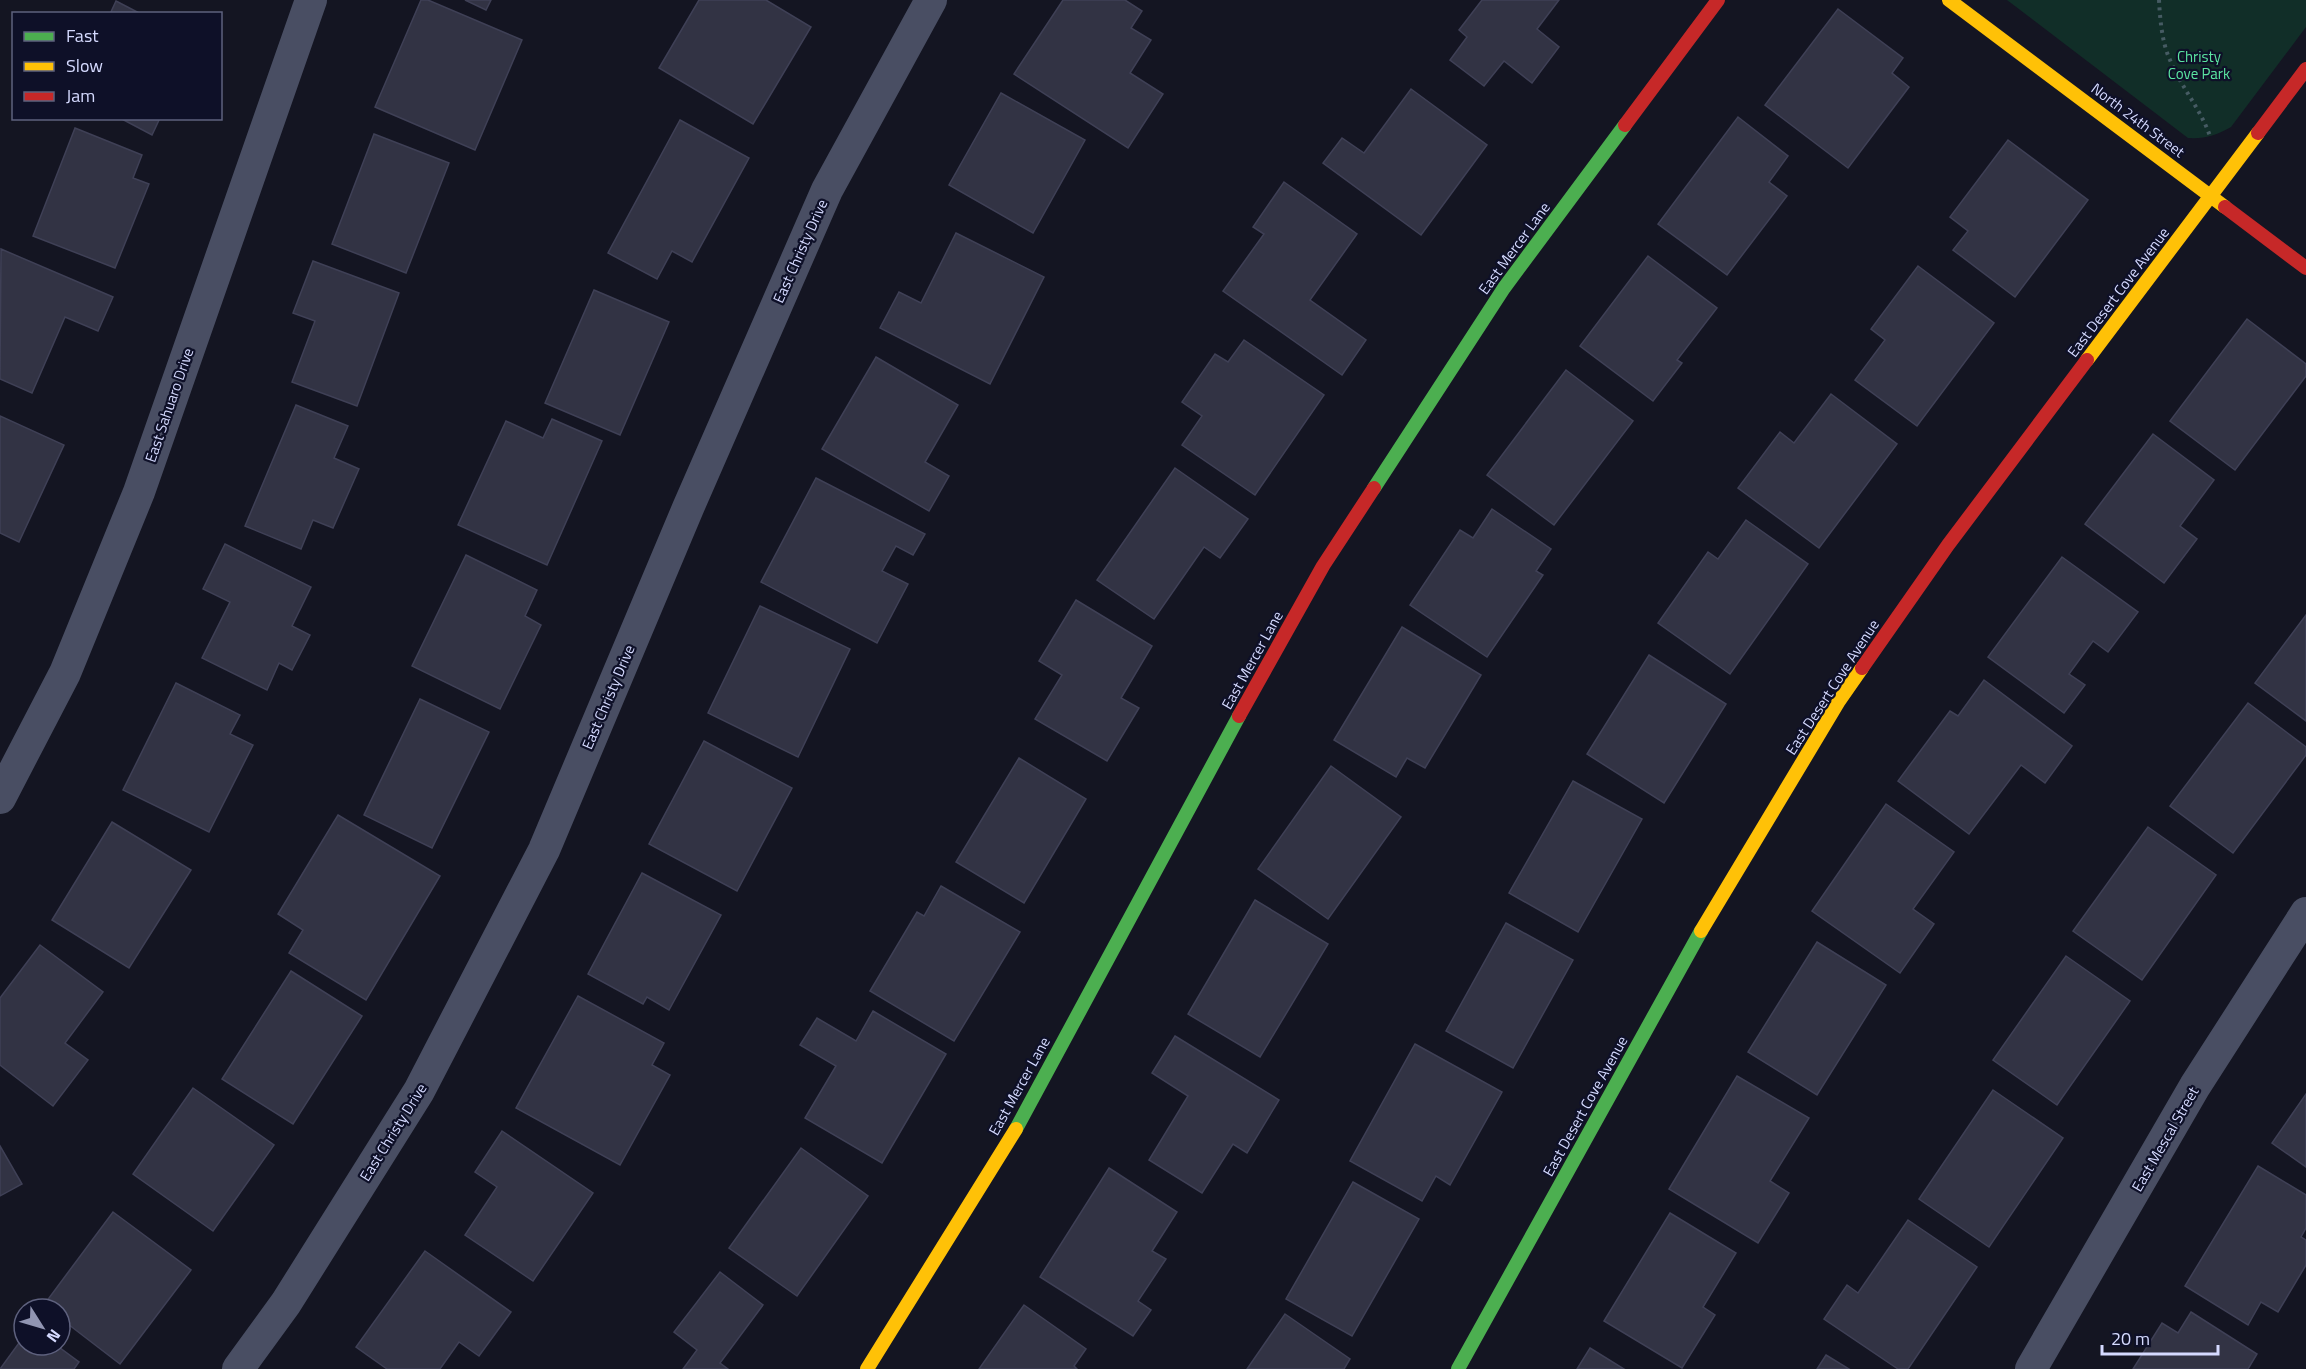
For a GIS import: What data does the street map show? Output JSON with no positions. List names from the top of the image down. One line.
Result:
{"streets":{"street":["North 24th Street","East Mercer Lane","East Christy Drive","East Desert Cove Avenue","East Sahuaro Drive","East Mescal Street"]},"crossings":[["North 24th Street","East Desert Cove Avenue"]],"parks":["Christy Cove Park"],"legend":["Fast","Slow","Jam"],"scale_bar":"20 m","north":"bottom right"}
